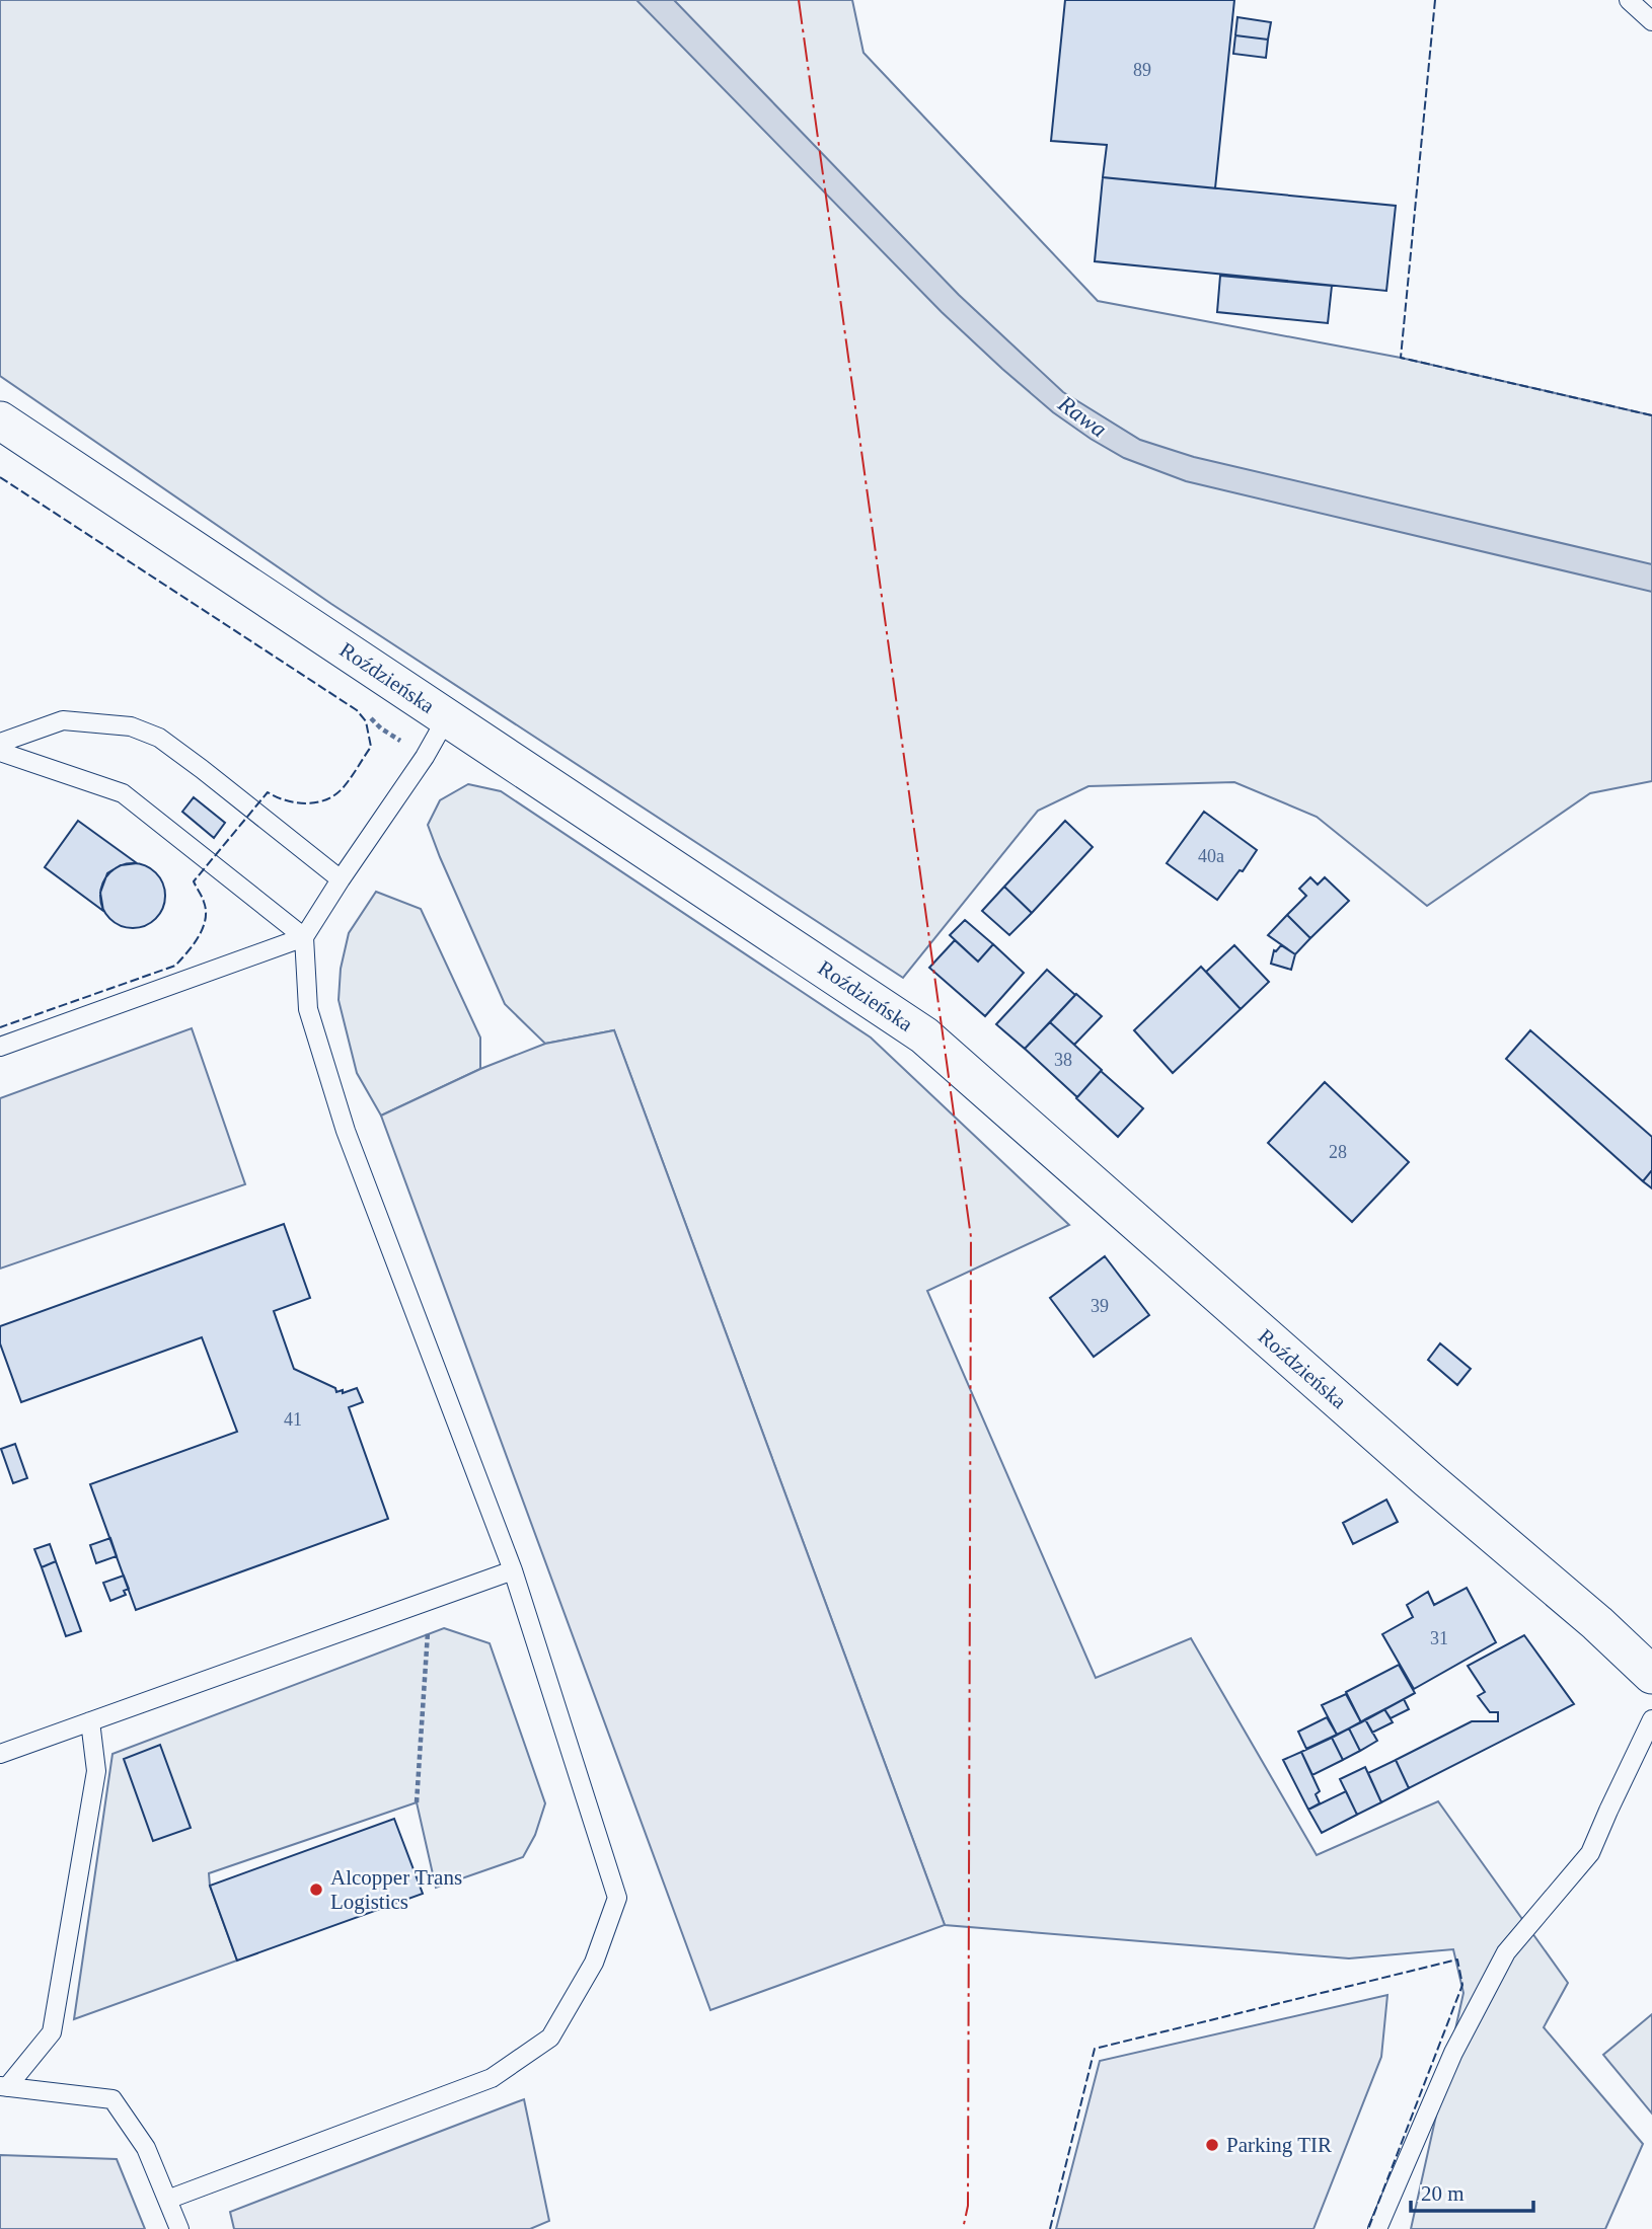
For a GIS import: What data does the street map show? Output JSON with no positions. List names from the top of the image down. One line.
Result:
{"streets":{"street":["Roździeńska"]},"water":["Rawa"],"places":["Alcopper Trans Logistics","Parking TIR"],"house_numbers":["89","40a","38","28","39","41","31"],"scale_bar":"20 m"}
